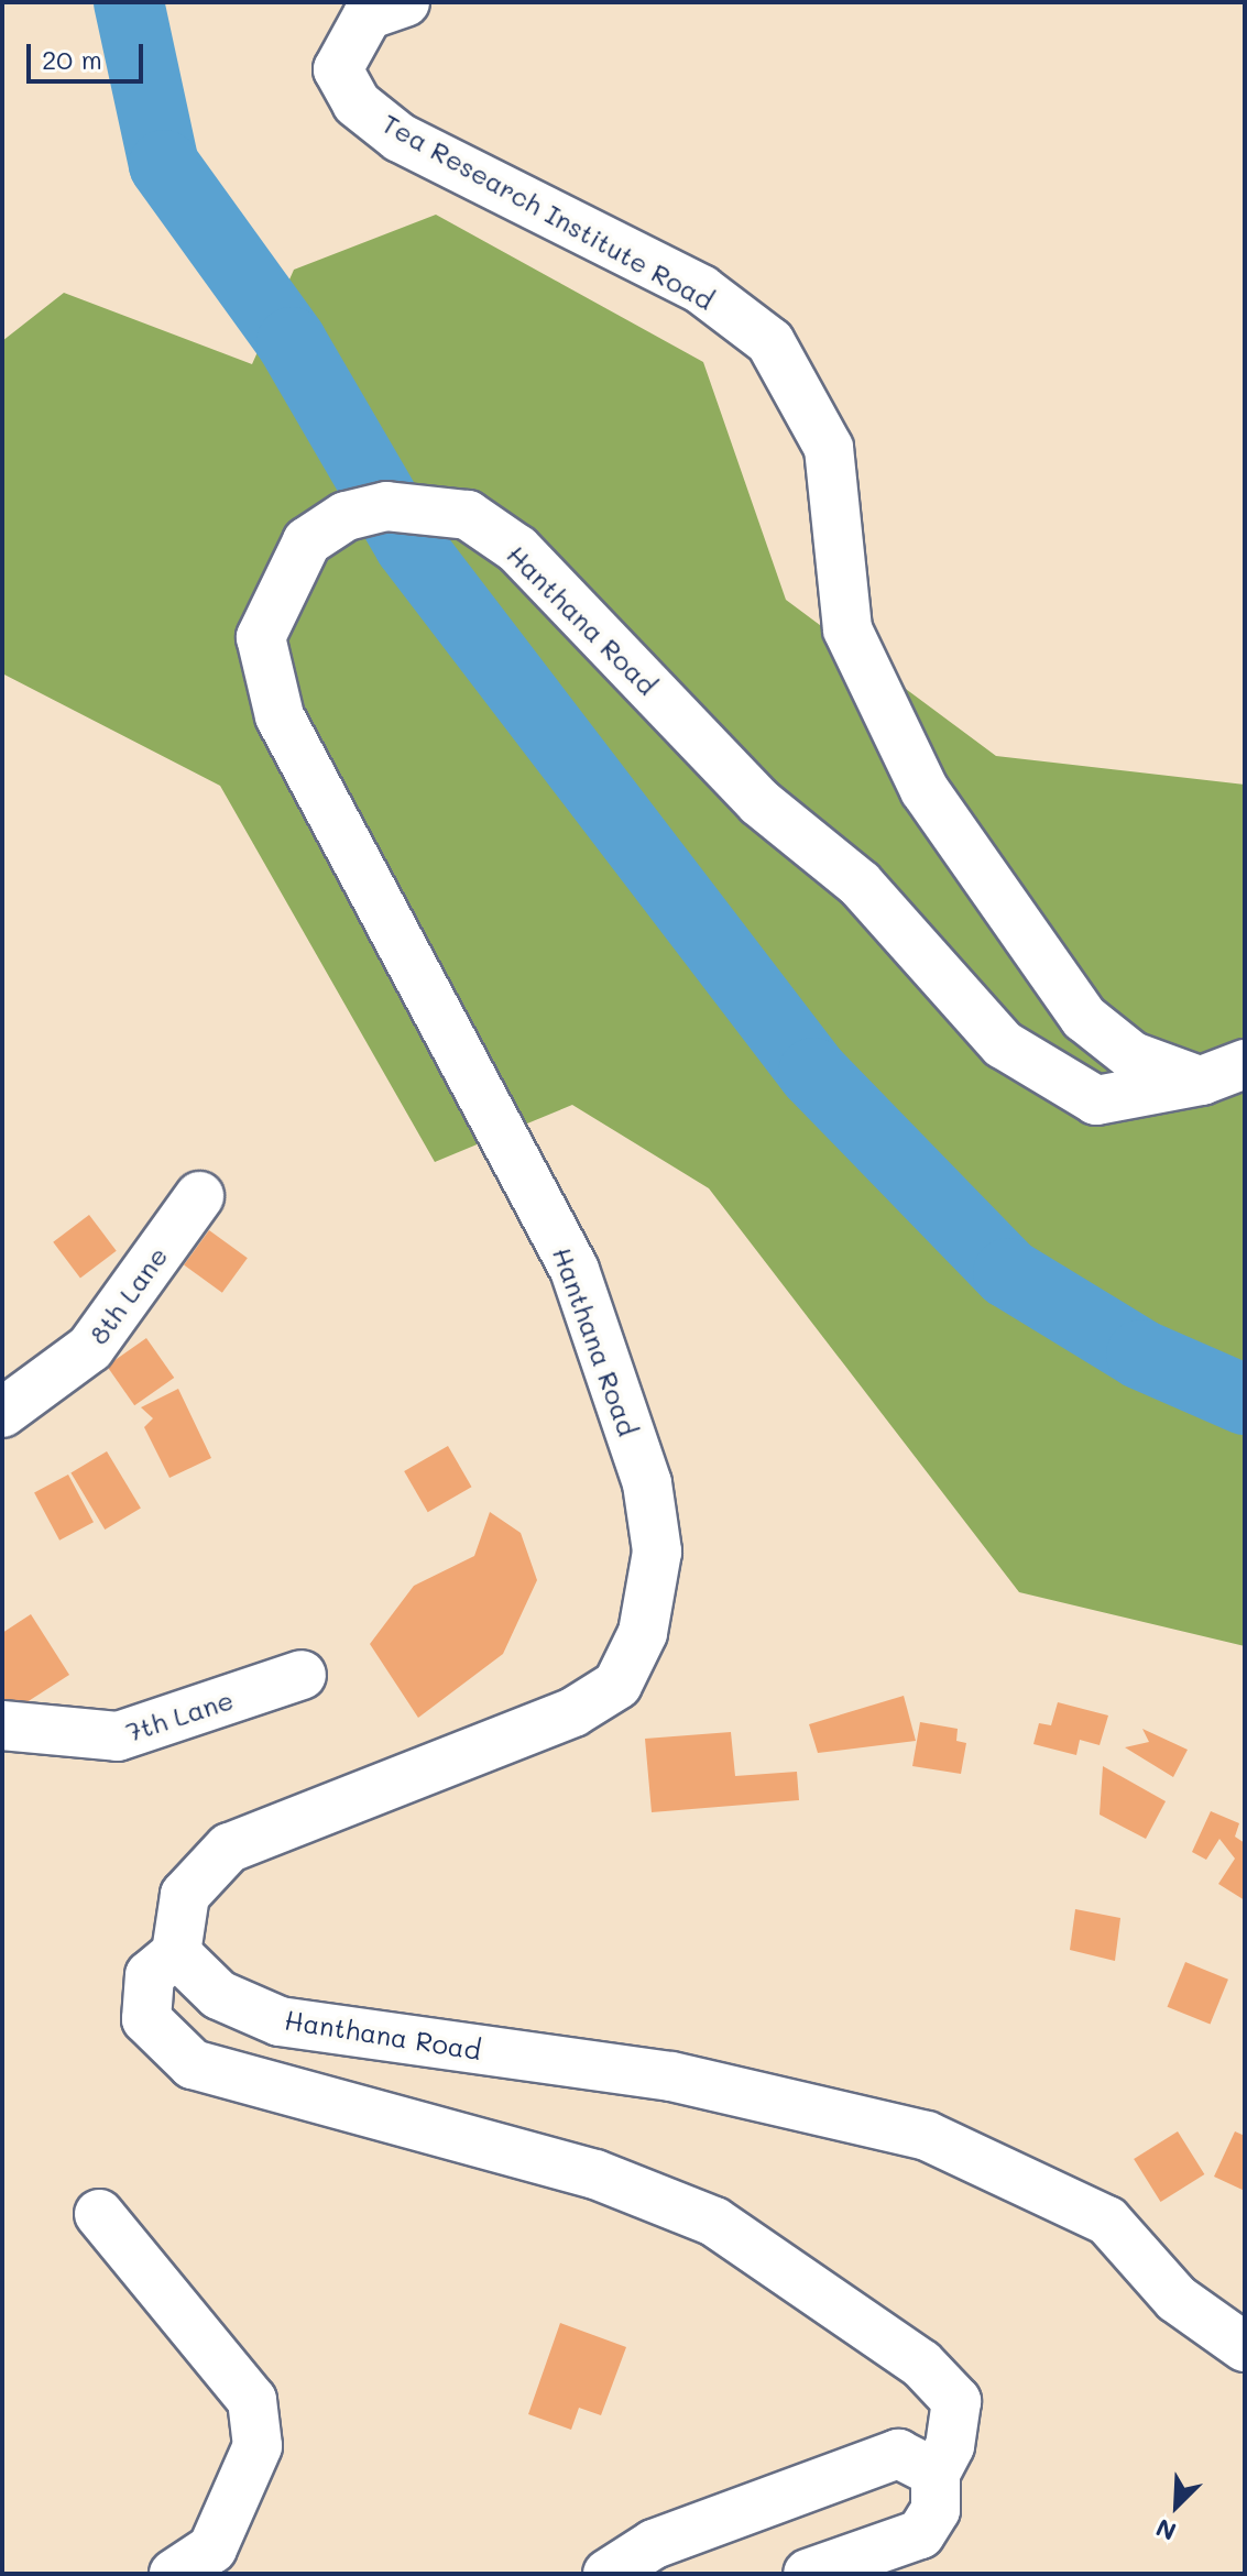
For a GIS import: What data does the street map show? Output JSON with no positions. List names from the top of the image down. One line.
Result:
{"streets":{"street":["Tea Research Institute Road","Hanthana Road","8th Lane","7th Lane"]},"crossings":[["Tea Research Institute Road","Hanthana Road"]],"scale_bar":"20 m","north":"bottom left"}
